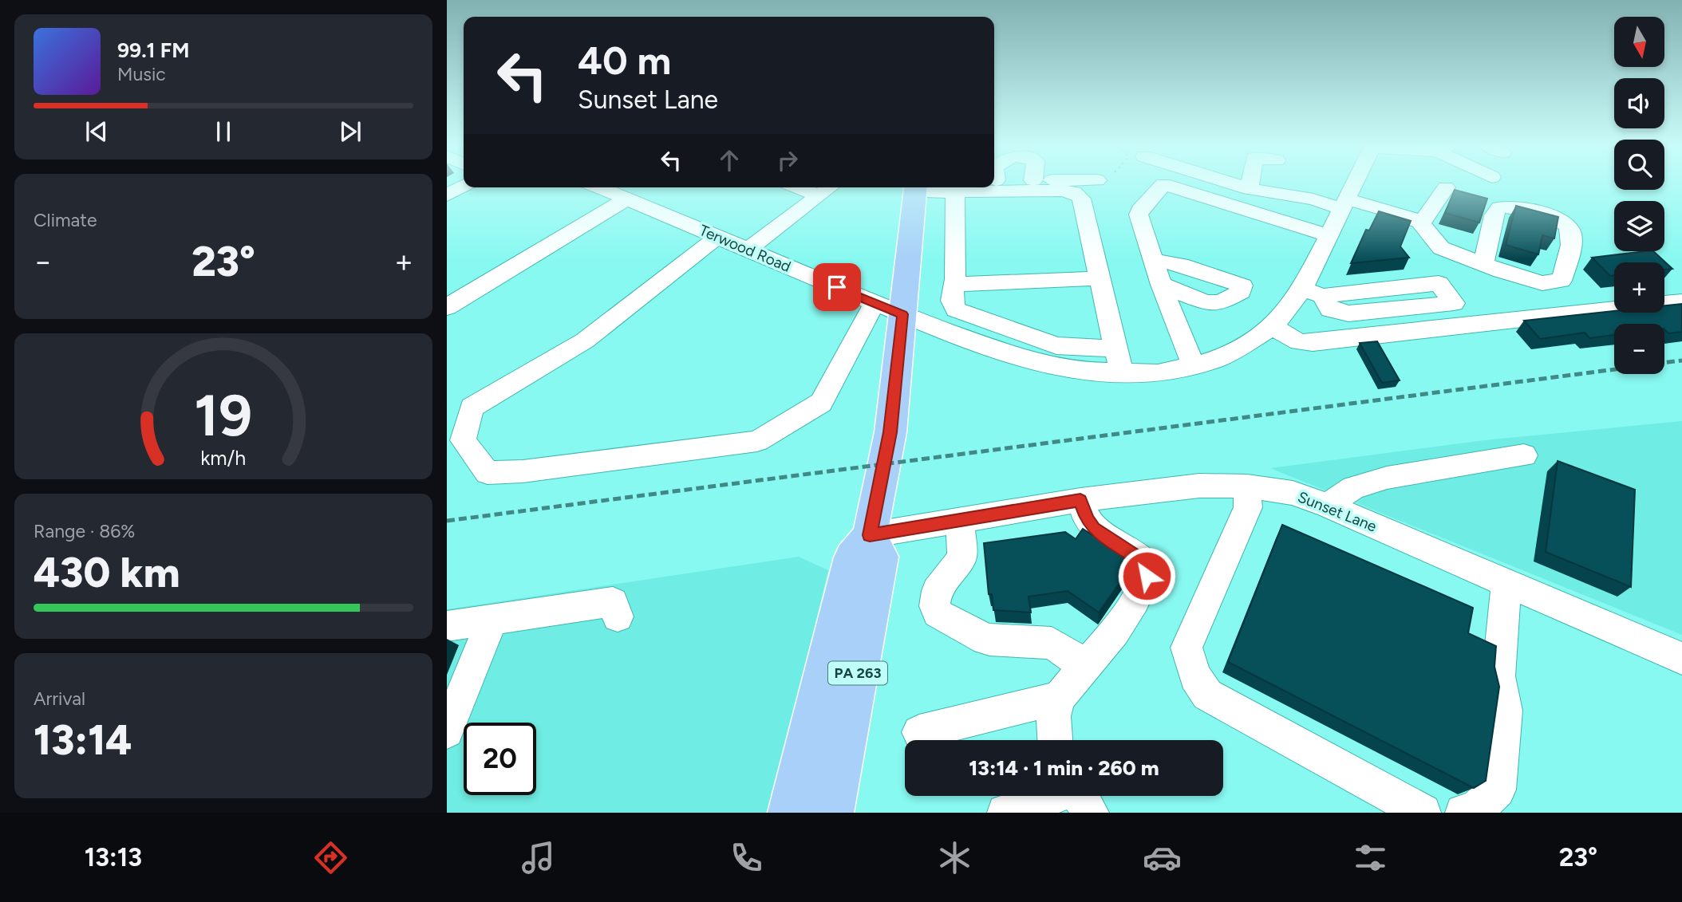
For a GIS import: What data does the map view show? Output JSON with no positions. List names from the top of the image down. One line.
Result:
{"streets":{"highway":["PA 263"],"street":["Terwood Road","Sunset Lane"]},"crossings":[["Terwood Road","PA 263"],["Sunset Lane","PA 263"]],"north":"bottom","page":{"map_buttons":["+","−"],"turn":["40 m","Sunset Lane"],"song":["99.1 FM","Music"],"tile":["Climate",["Range · 86%","430 km"],["Arrival","13:14"]],"heat":["−","23°","+"],"limit":"20","trip":"13:14 · 1 min · 260 m","tabs":["13:13","23°"],"gauge":["19","km/h"]}}
